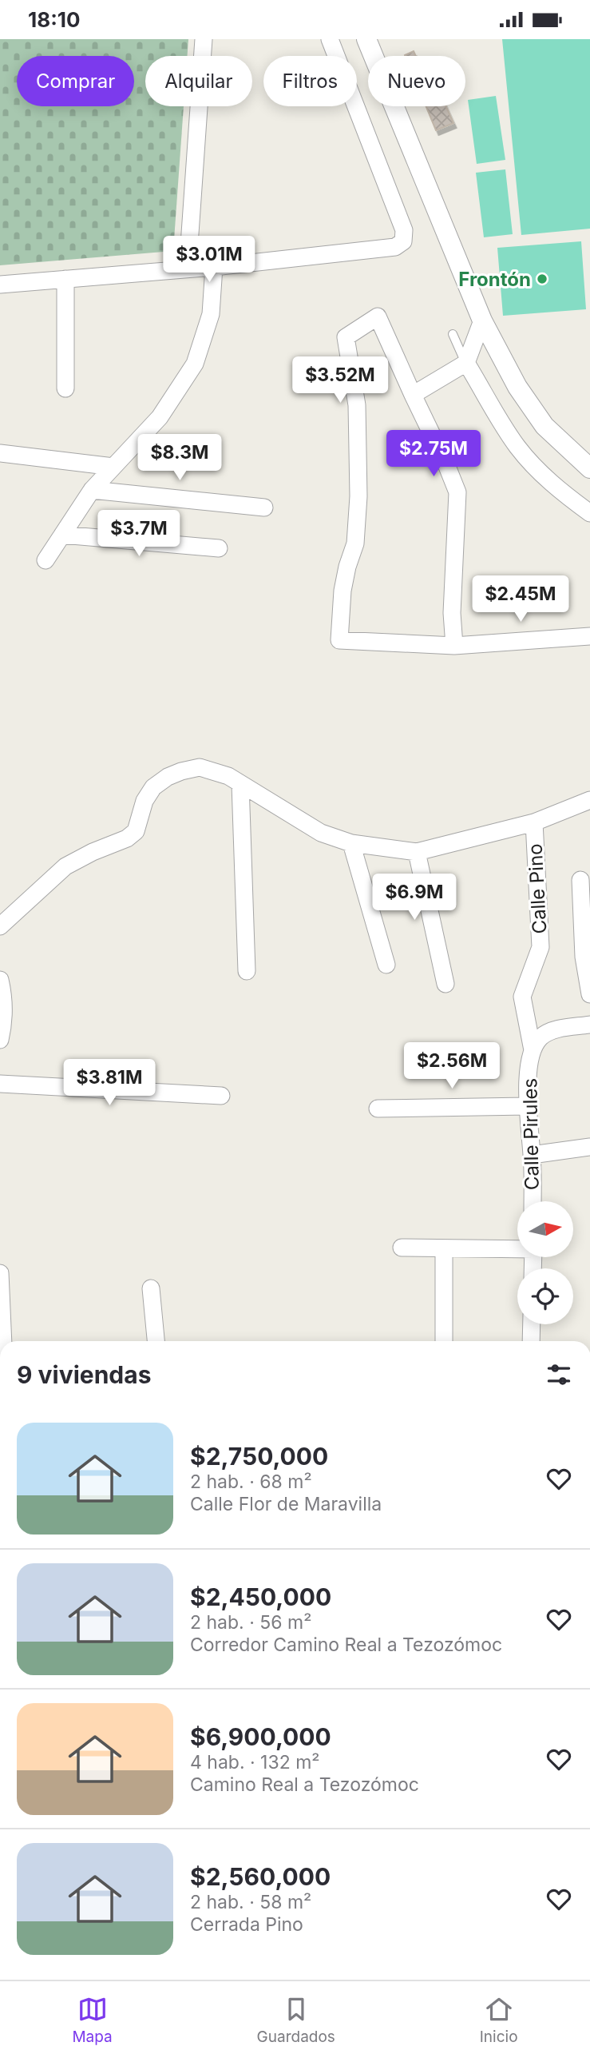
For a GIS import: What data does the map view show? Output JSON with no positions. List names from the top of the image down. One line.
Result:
{"streets":{"street":["Calle Pino","Calle Pirules"]},"crossings":[["Calle Pino","Calle Pirules"]],"places":["Frontón"],"north":"right","page":{"status":"18:10","chip":["Comprar","Alquilar","Filtros","Nuevo"],"price":["$3.01M","$3.52M","$2.75M","$8.3M","$3.7M","$2.45M","$6.9M","$2.56M","$3.81M"],"heading":"9 viviendas","list":[{"name":"$2,750,000","note":"2 hab. · 68 m² · Calle Flor de Maravilla"},{"name":"$2,450,000","note":"2 hab. · 56 m² · Corredor Camino Real a Tezozómoc"},{"name":"$6,900,000","note":"4 hab. · 132 m² · Camino Real a Tezozómoc"},{"name":"$2,560,000","note":"2 hab. · 58 m² · Cerrada Pino"}],"tabs":["Mapa","Guardados","Inicio"]}}
